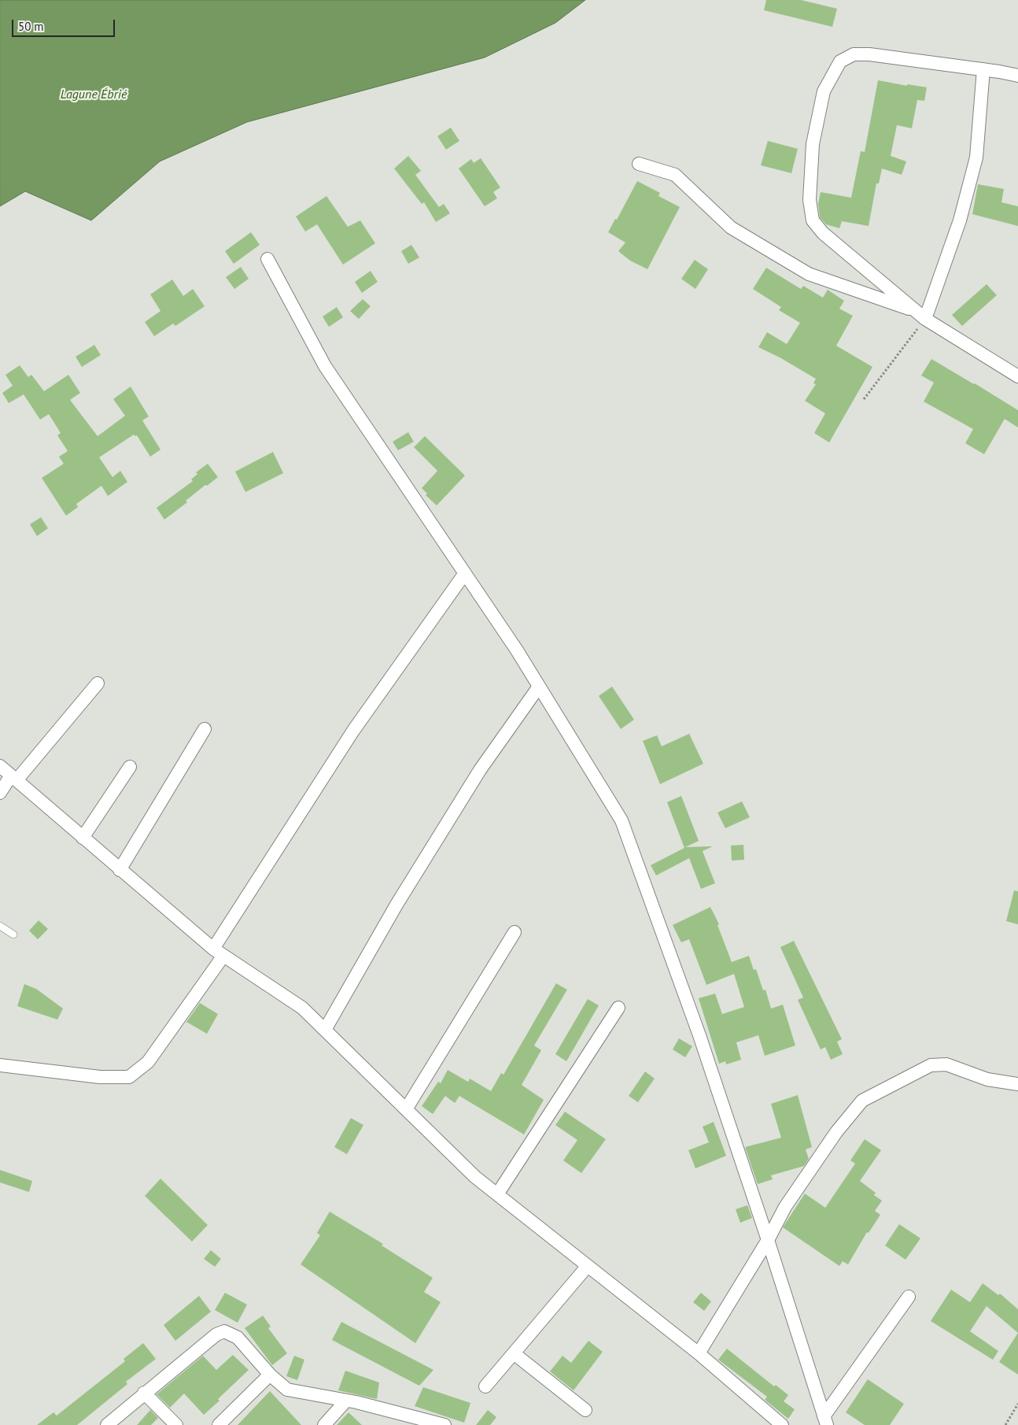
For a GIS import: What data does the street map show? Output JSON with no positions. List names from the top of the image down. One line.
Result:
{"water":["Lagune Ébrié"],"scale_bar":"50 m"}
